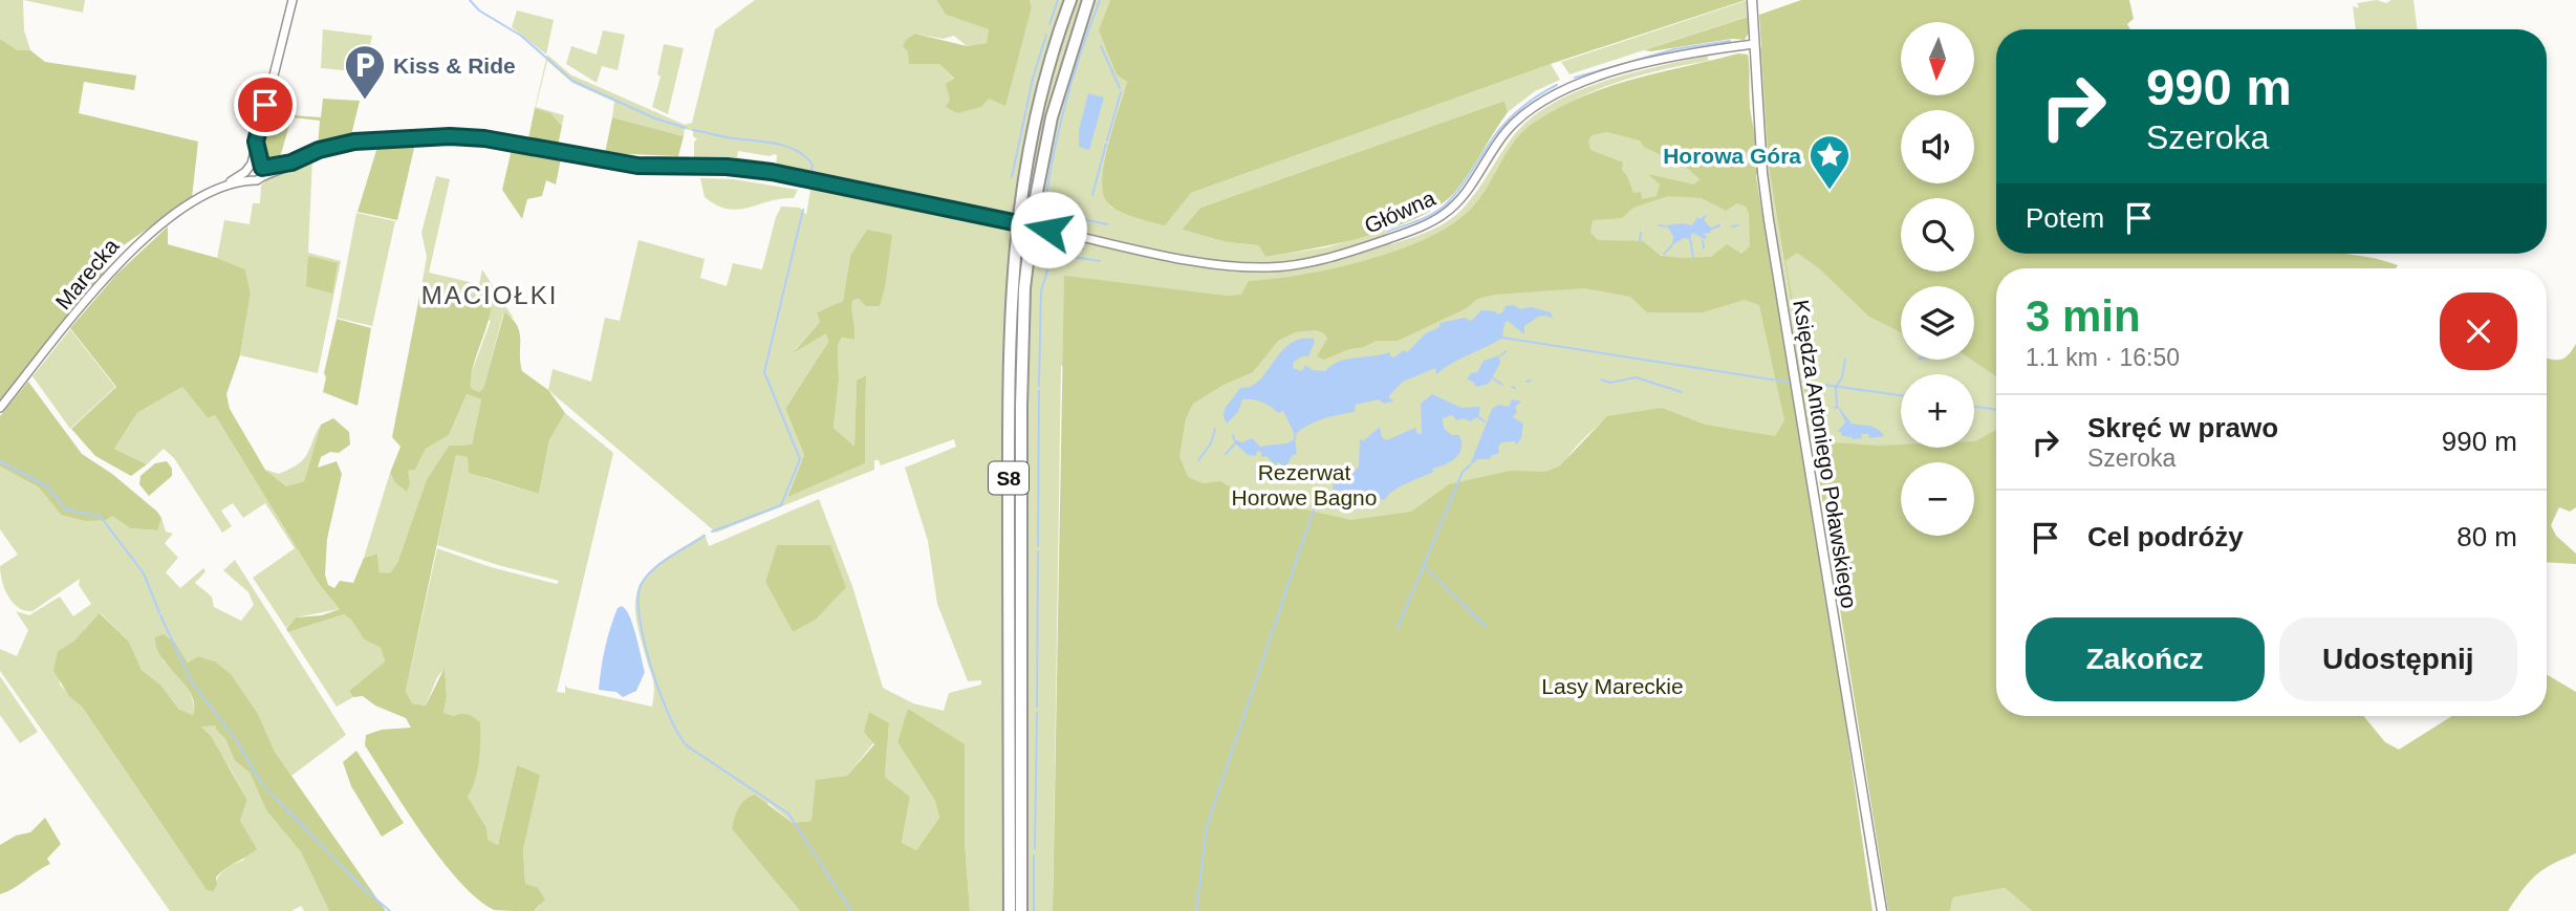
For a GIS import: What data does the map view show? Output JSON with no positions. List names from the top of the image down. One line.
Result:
{"streets":{"highway":["S8"],"main road":["Księdza Antoniego Poławskiego"],"street":["Główna","Marecka"]},"crossings":[["Główna","Marecka"],["Główna","Księdza Antoniego Poławskiego"]],"districts":["MACIOŁKI"],"parks":["Rezerwat Horowe Bagno","Lasy Mareckie"],"places":{"parking":["Kiss & Ride"],"place":["Horowa Góra"]},"north":"bottom","page":{"map_buttons":["+","−"],"turn":["990 m","Szeroka"],"then":"Potem","heading":["3 min","1.1 km · 16:50"],"list":[{"name":"Skręć w prawo","note":"Szeroka","value":"990 m"},{"name":"Cel podróży","value":"80 m"}],"buttons":["Zakończ","Udostępnij"]}}
